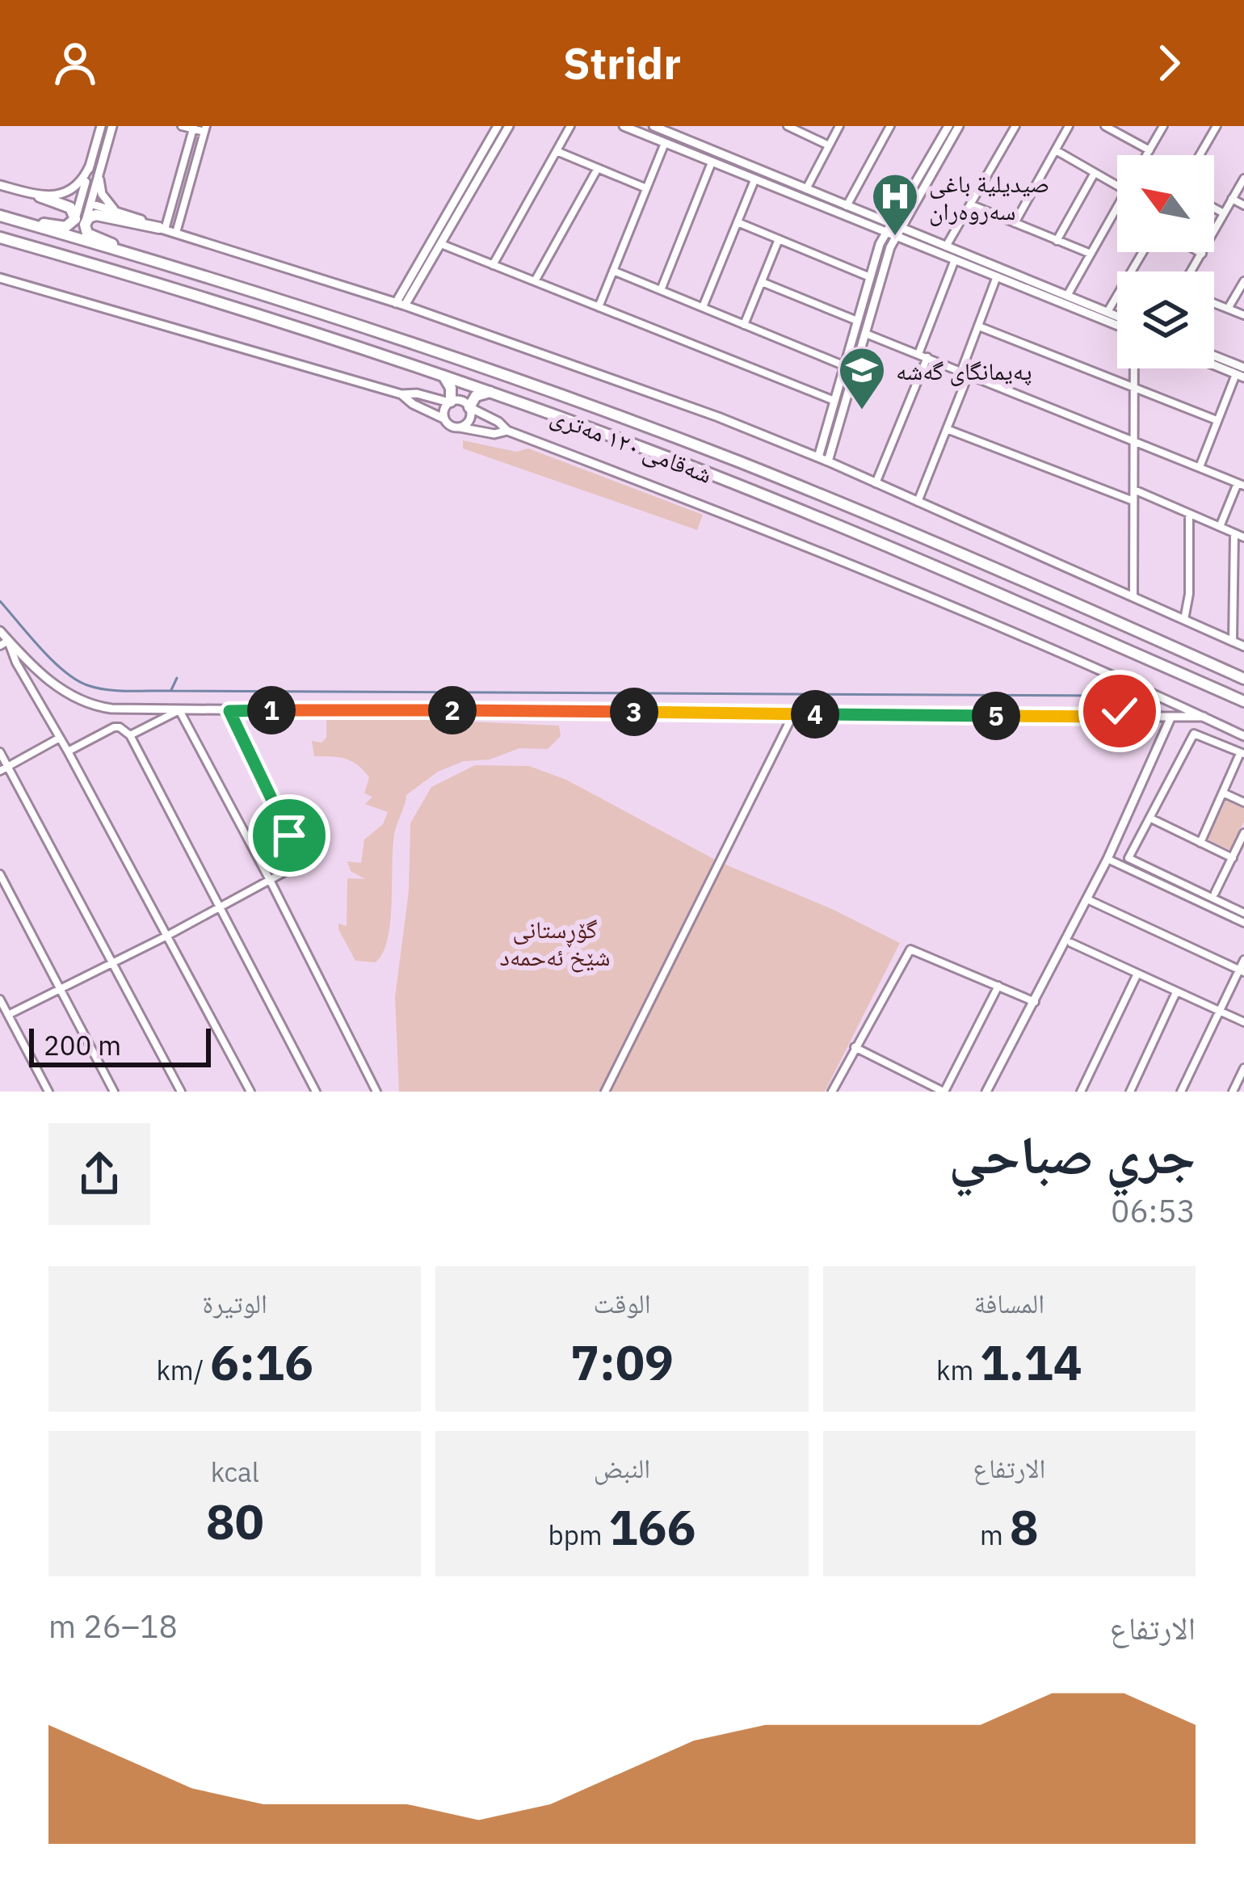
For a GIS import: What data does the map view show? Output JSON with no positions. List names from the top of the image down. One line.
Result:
{"streets":{"highway":["شەقامی ١٢٠ مەتری"]},"parks":["گۆڕستانی شێخ ئەحمەد"],"places":{"hospital":["صيديلیة باغی سەروەران"],"school or university":["پەیمانگای گەشە"]},"scale_bar":"200 m","north":"top left","page":{"header":"Stridr","pins":["1","2","3","4","5"],"scale":"200 m","heading":["جري صباحي","06:53"],"stats":[["المسافة","1.14 km"],["الوقت","7:09"],["الوتيرة","6:16 /km"],["الارتفاع","8 m"],["النبض","166 bpm"],["kcal","80"]],"chart":["الارتفاع","18–26 m"]}}
